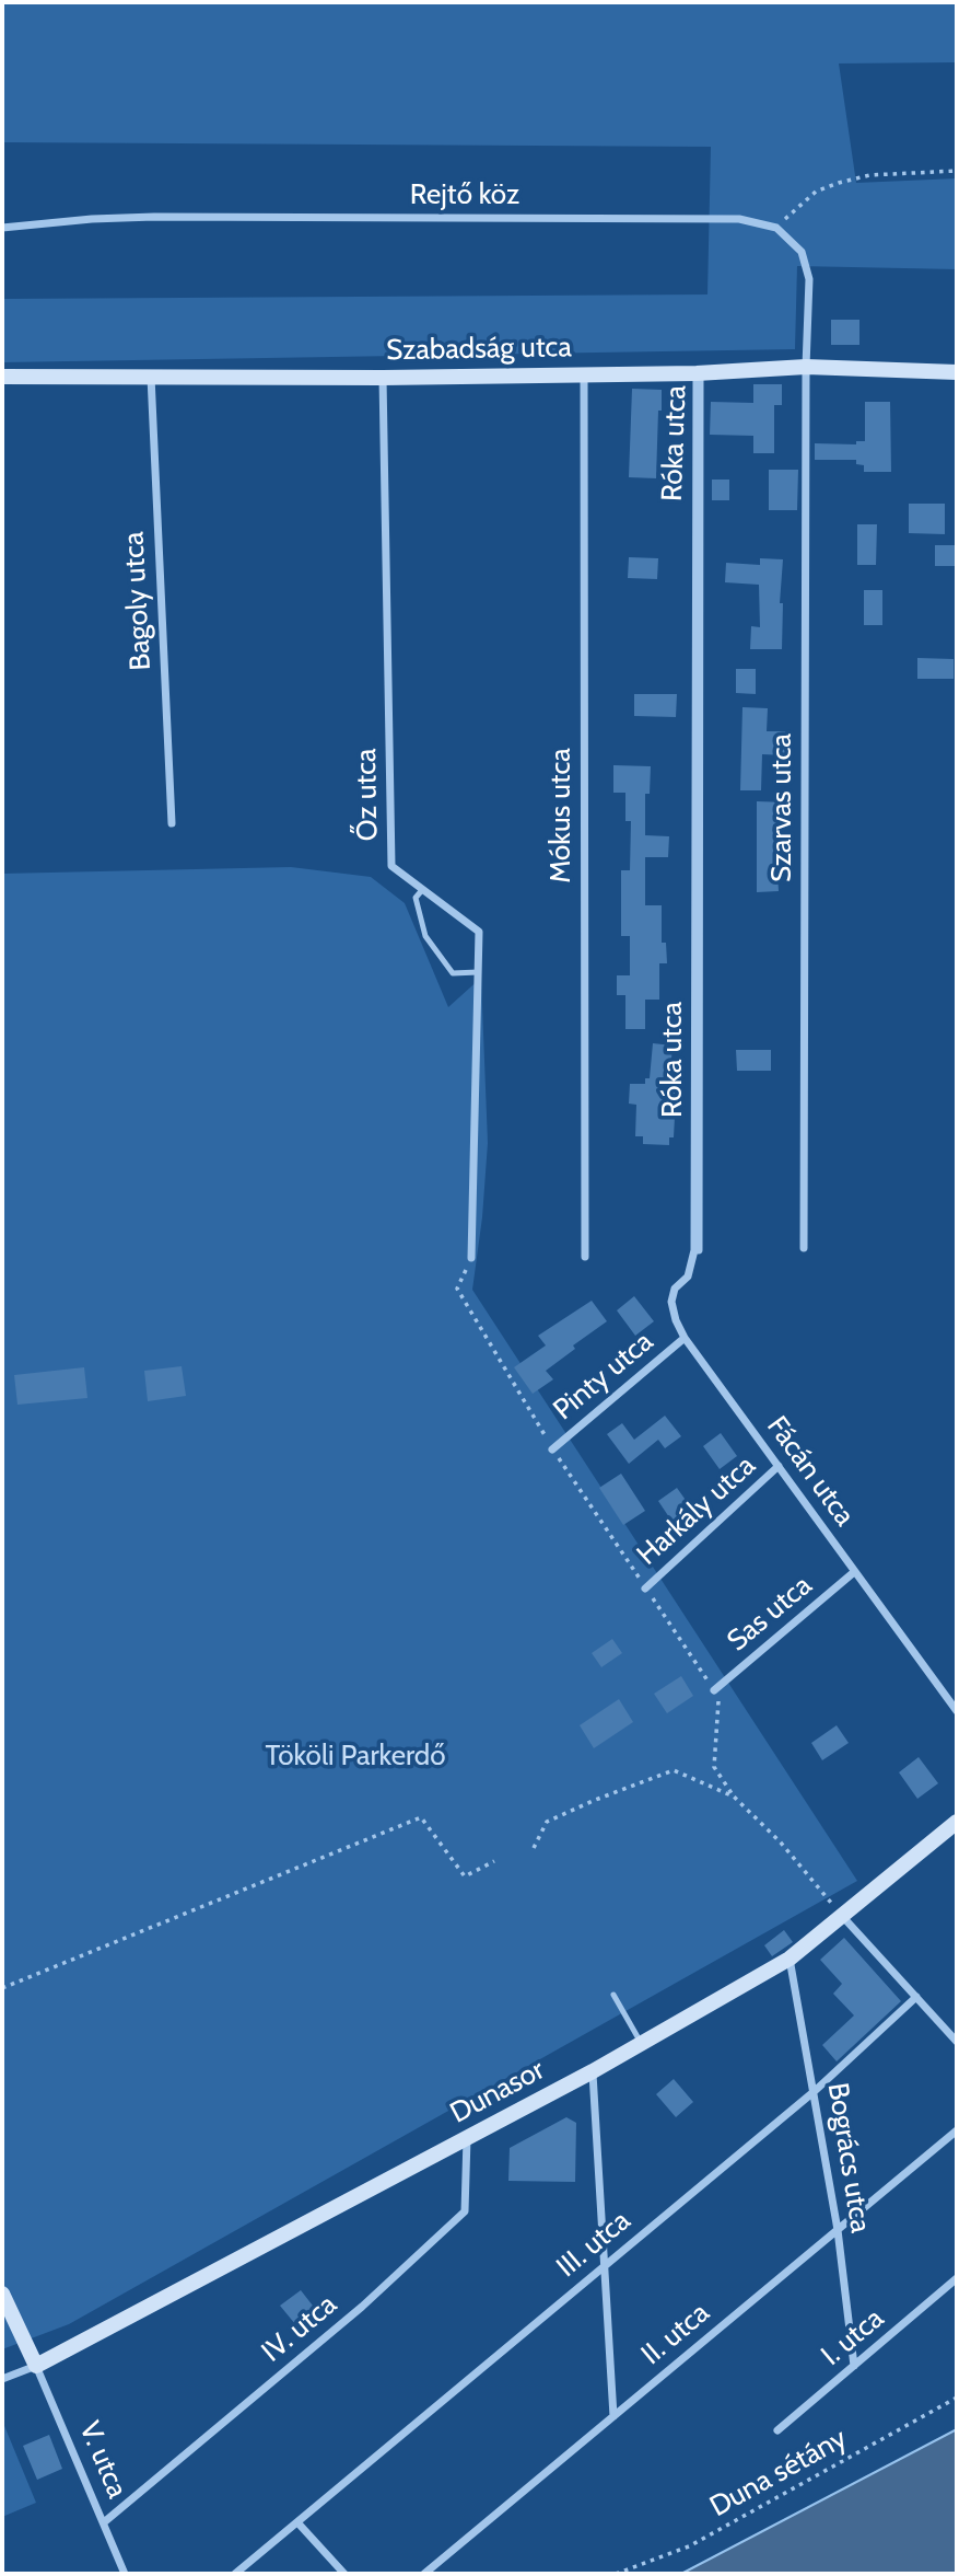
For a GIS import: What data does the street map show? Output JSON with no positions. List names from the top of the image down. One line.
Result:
{"streets":{"street":["Rejtő köz","Szabadság utca","Róka utca","Bagoly utca","Őz utca","Szarvas utca","Mókus utca","Pinty utca","Fácán utca","Harkály utca","Sas utca","Dunasor","Bogrács utca","III. utca","IV. utca","II. utca","I. utca","V. utca"],"path":["Duna sétány"]},"crossings":[["Szabadság utca","Róka utca"],["Szabadság utca","Bagoly utca"],["Szabadság utca","Őz utca"],["Szabadság utca","Szarvas utca"],["Szabadság utca","Mókus utca"],["Róka utca","Fácán utca"],["Pinty utca","Fácán utca"],["Fácán utca","Harkály utca"],["Fácán utca","Sas utca"],["Dunasor","Bogrács utca"],["Dunasor","IV. utca"],["Dunasor","V. utca"],["Bogrács utca","III. utca"],["Bogrács utca","II. utca"],["Bogrács utca","I. utca"],["IV. utca","V. utca"]],"parks":["Tököli Parkerdő"]}
